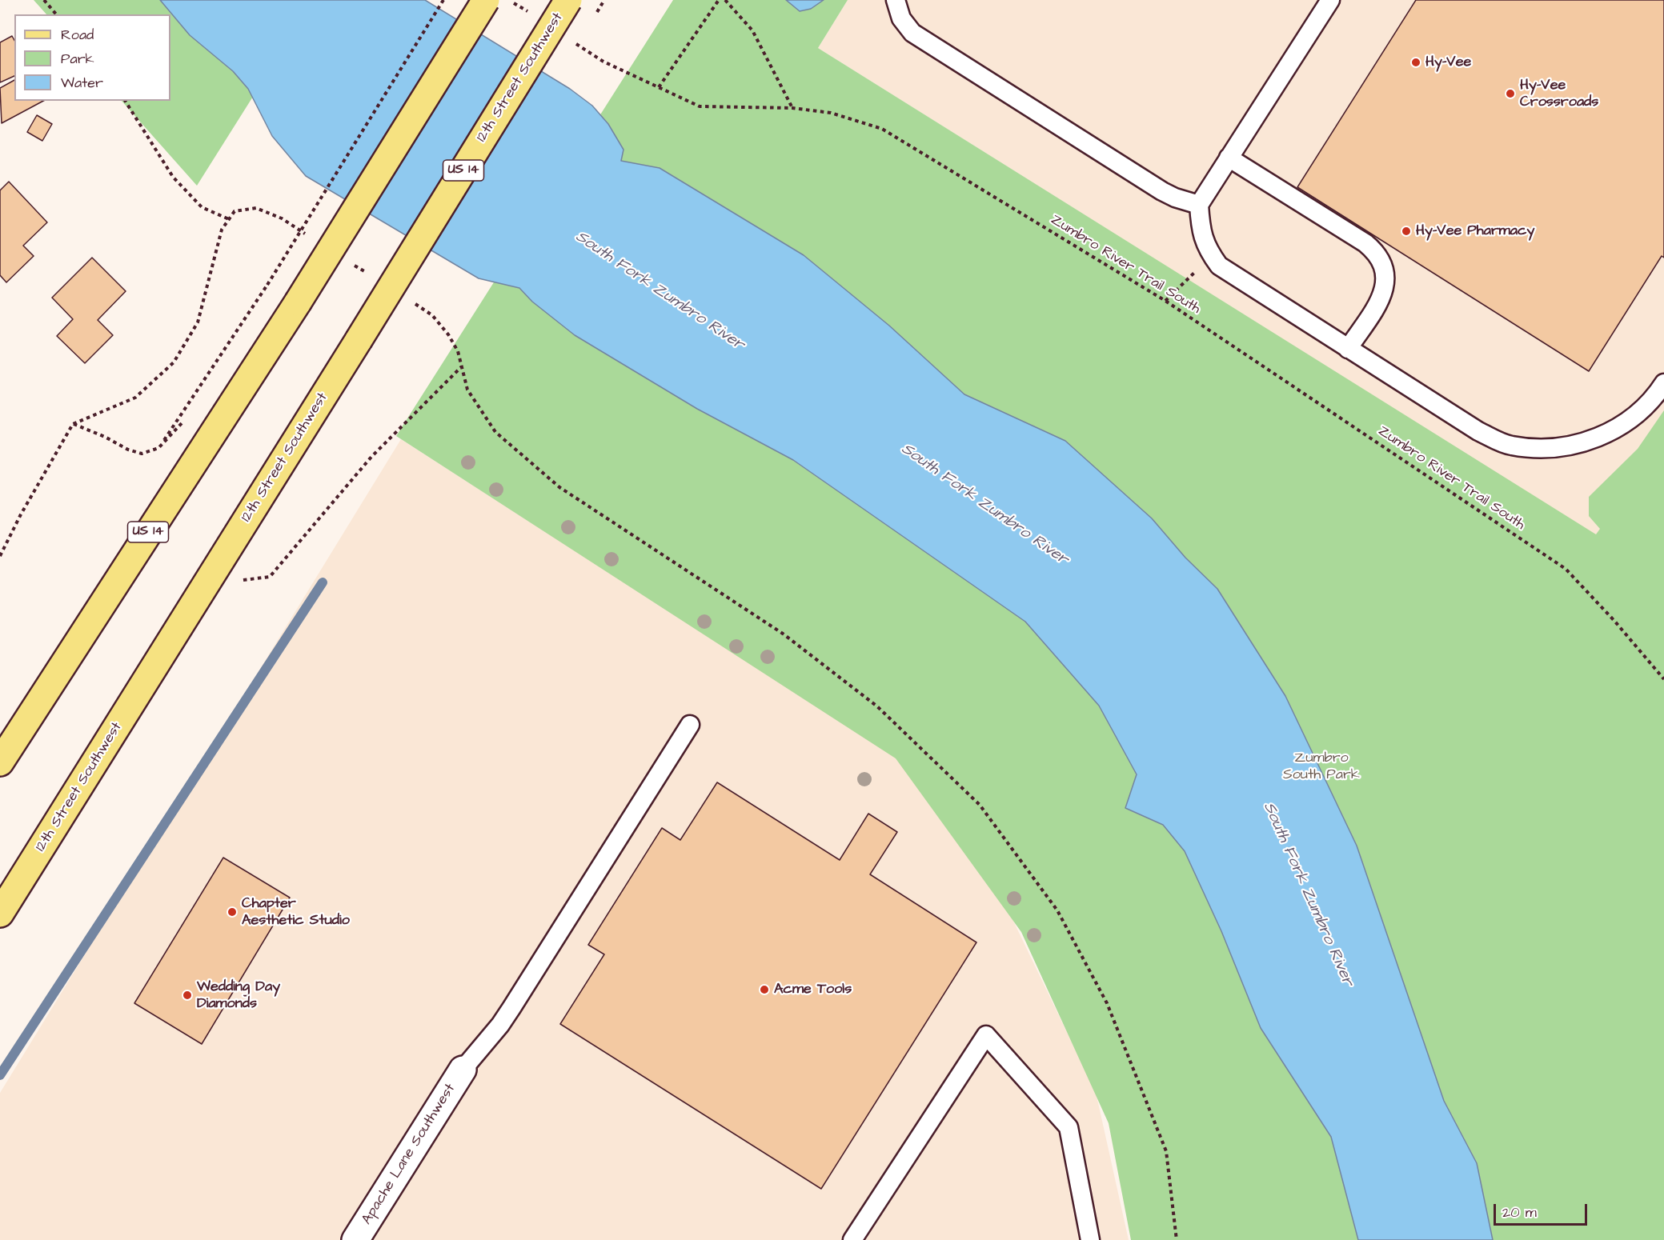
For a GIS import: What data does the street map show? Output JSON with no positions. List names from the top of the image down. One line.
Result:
{"streets":{"main road":["12th Street Southwest","US 14"],"street":["Apache Lane Southwest"],"path":["Zumbro River Trail South"]},"water":["South Fork Zumbro River"],"parks":["Zumbro South Park"],"places":["Hy-Vee","Hy-Vee Crossroads","Hy-Vee Pharmacy","Chapter Aesthetic Studio","Acme Tools","Wedding Day Diamonds"],"legend":["Road","Park","Water"],"scale_bar":"20 m"}
